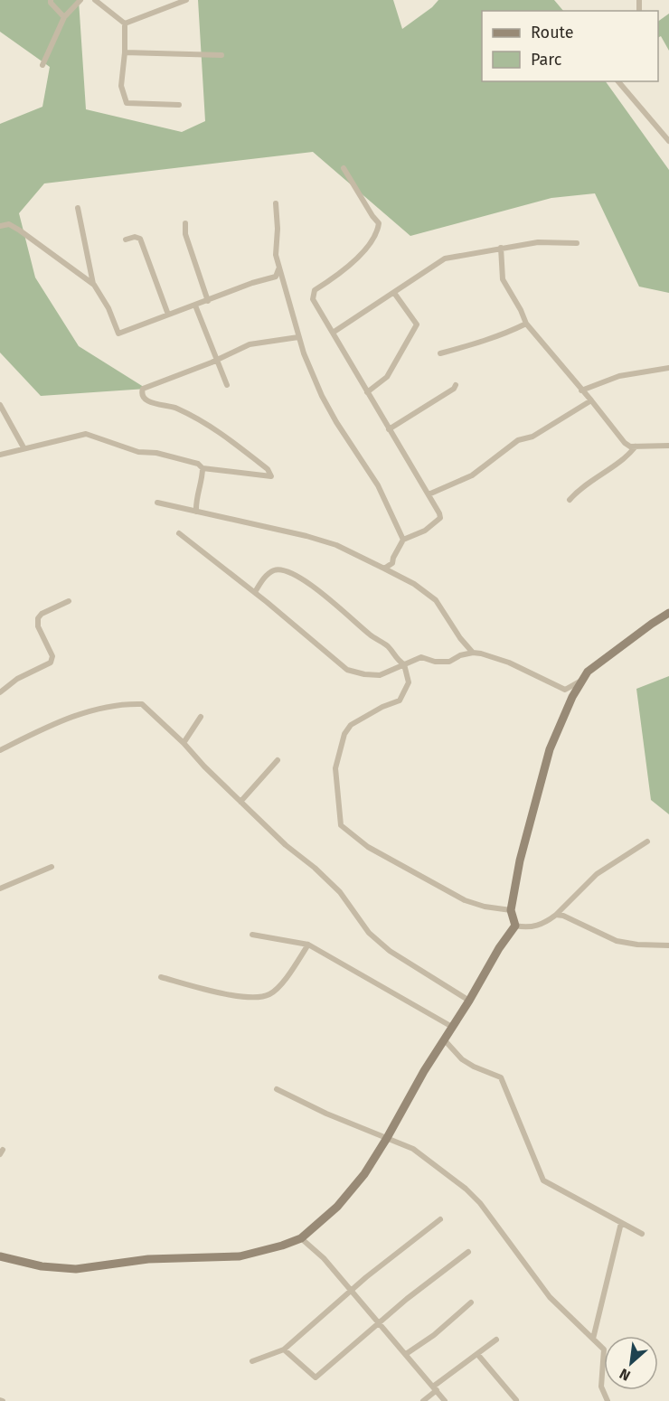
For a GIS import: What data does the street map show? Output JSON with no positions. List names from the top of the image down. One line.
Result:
{"legend":["Route","Parc"],"north":"bottom left"}
